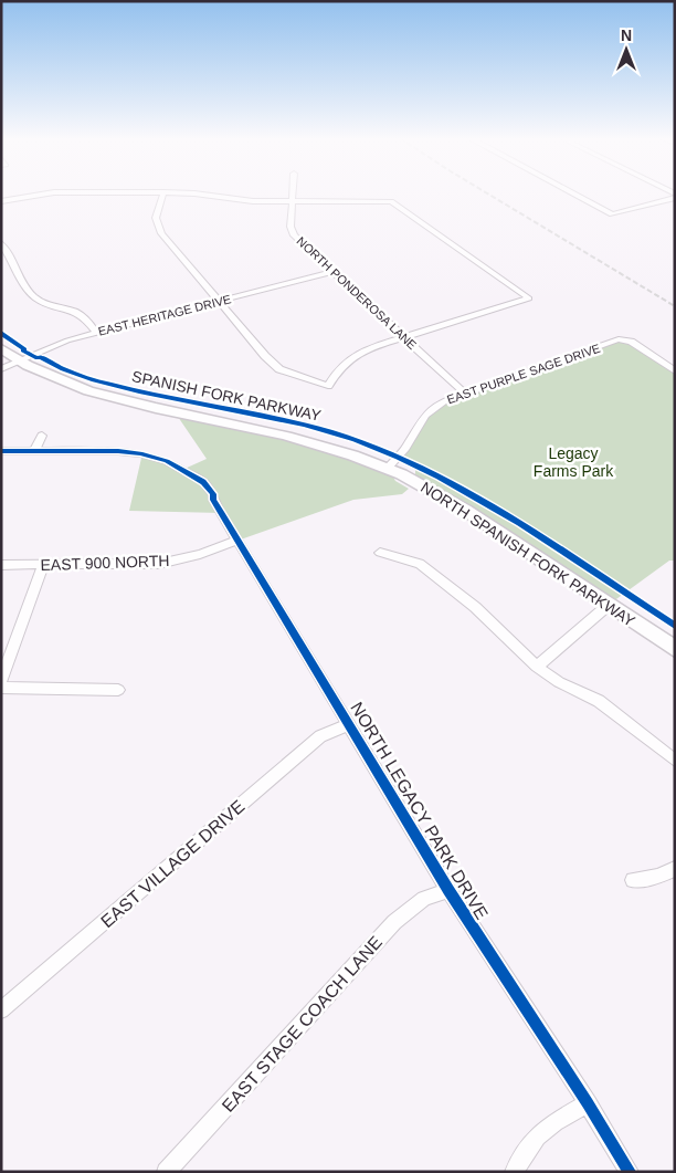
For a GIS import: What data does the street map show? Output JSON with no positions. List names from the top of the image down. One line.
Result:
{"streets":{"street":["NORTH PONDEROSA LANE","EAST HERITAGE DRIVE","EAST PURPLE SAGE DRIVE","NORTH SPANISH FORK PARKWAY","EAST 900 NORTH","NORTH LEGACY PARK DRIVE","EAST VILLAGE DRIVE","EAST STAGE COACH LANE"],"cycle path":["SPANISH FORK PARKWAY"]},"crossings":[["NORTH PONDEROSA LANE","EAST HERITAGE DRIVE"],["NORTH PONDEROSA LANE","EAST PURPLE SAGE DRIVE"],["EAST HERITAGE DRIVE","NORTH SPANISH FORK PARKWAY"],["EAST PURPLE SAGE DRIVE","NORTH SPANISH FORK PARKWAY"],["EAST 900 NORTH","NORTH LEGACY PARK DRIVE"],["NORTH LEGACY PARK DRIVE","EAST VILLAGE DRIVE"],["NORTH LEGACY PARK DRIVE","EAST STAGE COACH LANE"]],"parks":["Legacy Farms Park"],"north":"top"}
